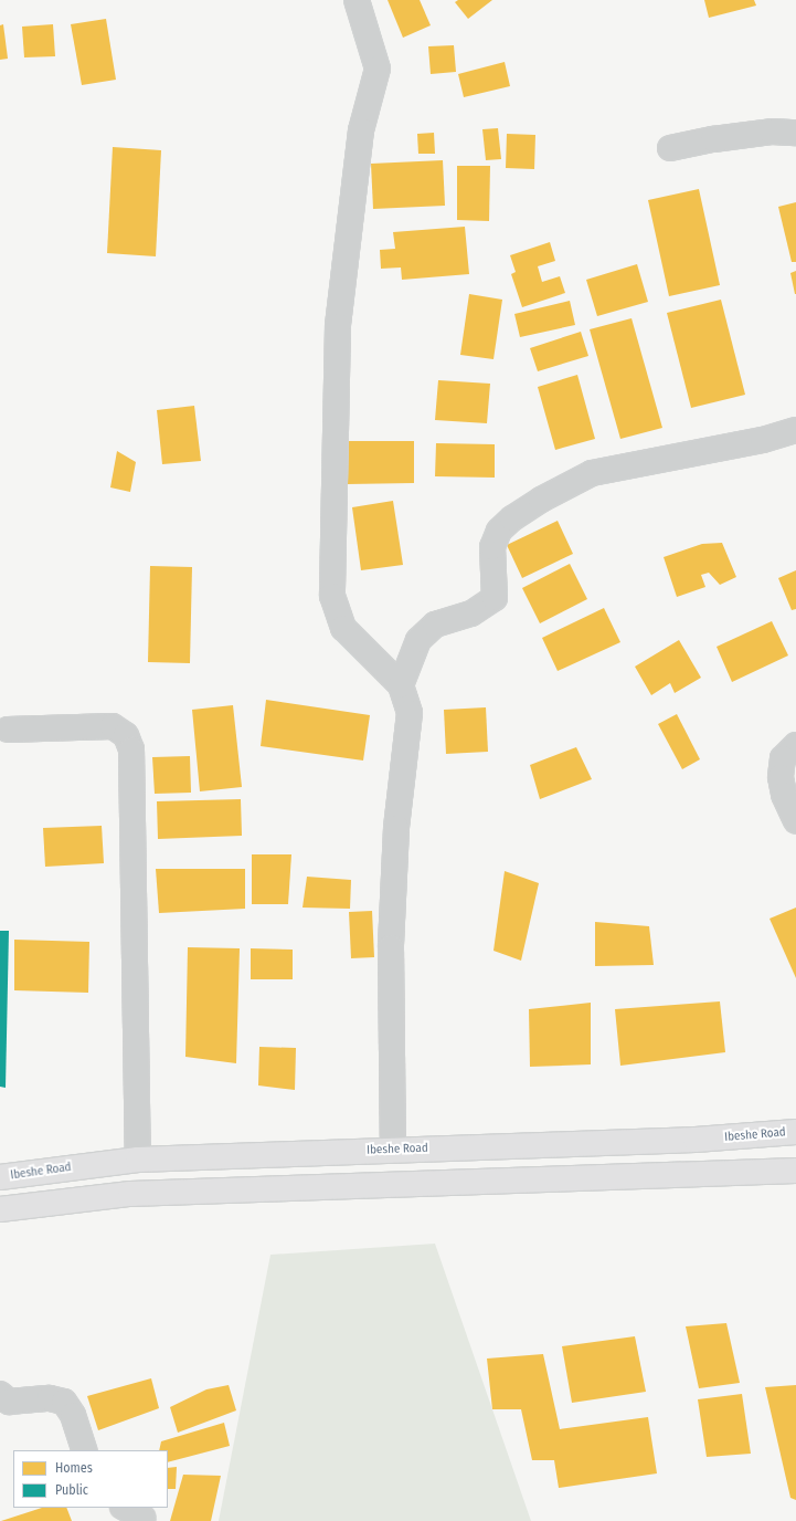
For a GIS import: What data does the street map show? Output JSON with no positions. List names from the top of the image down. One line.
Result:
{"streets":{"main road":["Ibeshe Road"]},"legend":["Homes","Public"]}
